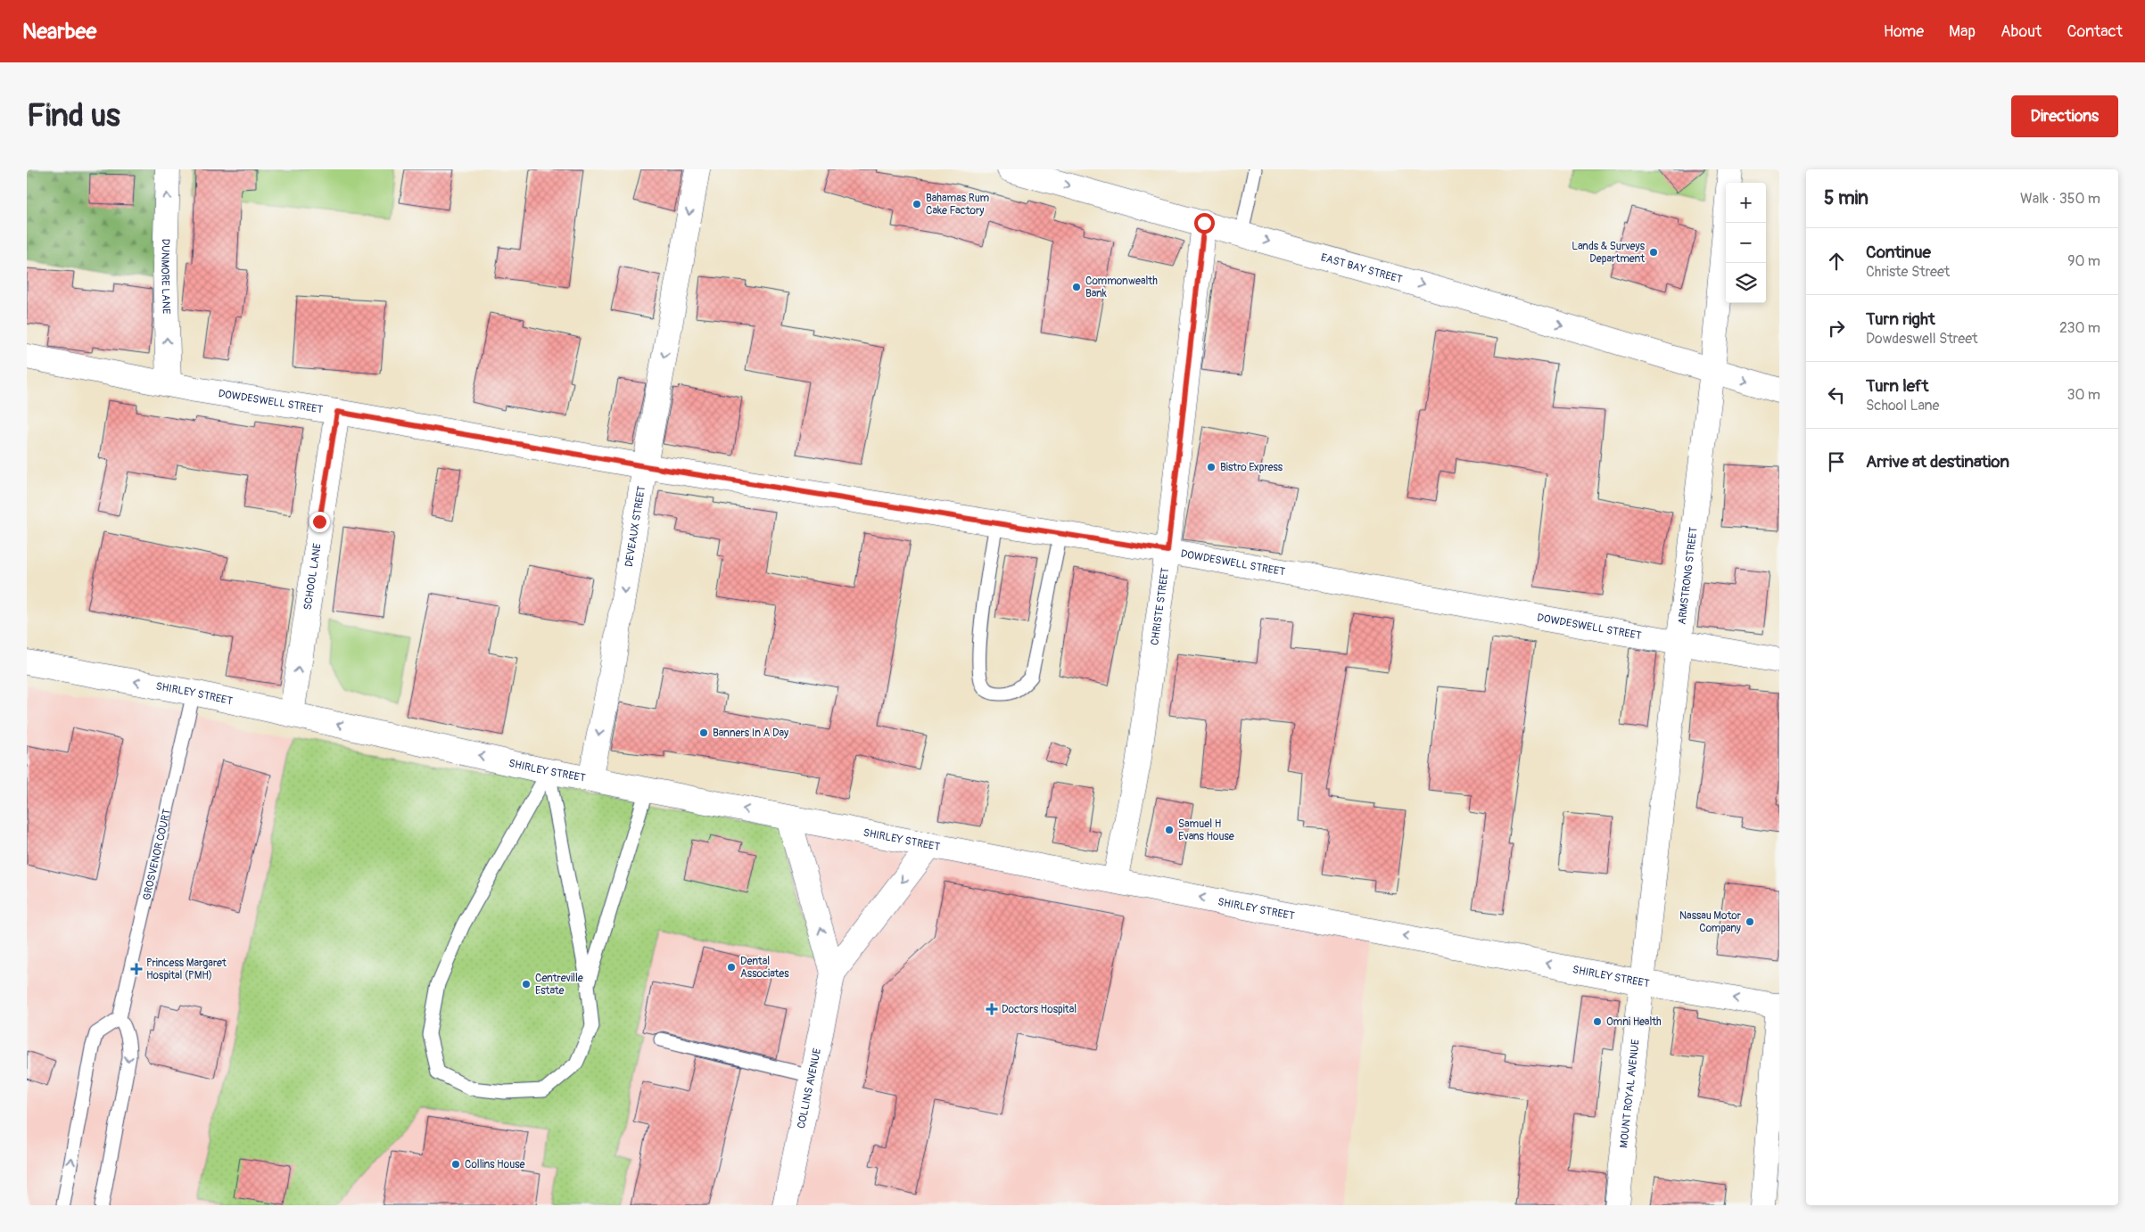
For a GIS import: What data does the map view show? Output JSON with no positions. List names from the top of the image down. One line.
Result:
{"streets":{"main road":["EAST BAY STREET","DUNMORE LANE","DOWDESWELL STREET","DEVEAUX STREET","SCHOOL LANE","ARMSTRONG STREET","CHRISTE STREET","SHIRLEY STREET","COLLINS AVENUE","MOUNT ROYAL AVENUE"],"lane":["GROSVENOR COURT"]},"crossings":[["EAST BAY STREET","ARMSTRONG STREET"],["EAST BAY STREET","CHRISTE STREET"],["DUNMORE LANE","DOWDESWELL STREET"],["DOWDESWELL STREET","DEVEAUX STREET"],["DOWDESWELL STREET","SCHOOL LANE"],["DOWDESWELL STREET","ARMSTRONG STREET"],["DOWDESWELL STREET","CHRISTE STREET"],["DEVEAUX STREET","SHIRLEY STREET"],["SCHOOL LANE","SHIRLEY STREET"],["ARMSTRONG STREET","SHIRLEY STREET"],["ARMSTRONG STREET","MOUNT ROYAL AVENUE"],["CHRISTE STREET","SHIRLEY STREET"],["SHIRLEY STREET","GROSVENOR COURT"],["SHIRLEY STREET","COLLINS AVENUE"],["SHIRLEY STREET","MOUNT ROYAL AVENUE"]],"one_way":["EAST BAY STREET","DUNMORE LANE","DEVEAUX STREET","SCHOOL LANE","SHIRLEY STREET"],"places":{"other":["Bahamas Rum Cake Factory","Lands & Surveys Department","Commonwealth Bank","Bistro Express","Banners In A Day","Samuel H Evans House","Nassau Motor Company","Dental Associates","Centreville Estate","Omni Health","Collins House"],"health":["Princess Margaret Hospital (PMH)","Doctors Hospital"]},"page":{"header":"Nearbee","nav":["Home","Map","About","Contact"],"buttons":"Directions","title":"Find us","heading":["5 min","Walk · 350 m"],"map_buttons":["+","−"],"list":[["Continue","Christe Street","90 m"],["Turn right","Dowdeswell Street","230 m"],["Turn left","School Lane","30 m"],"Arrive at destination"]}}
